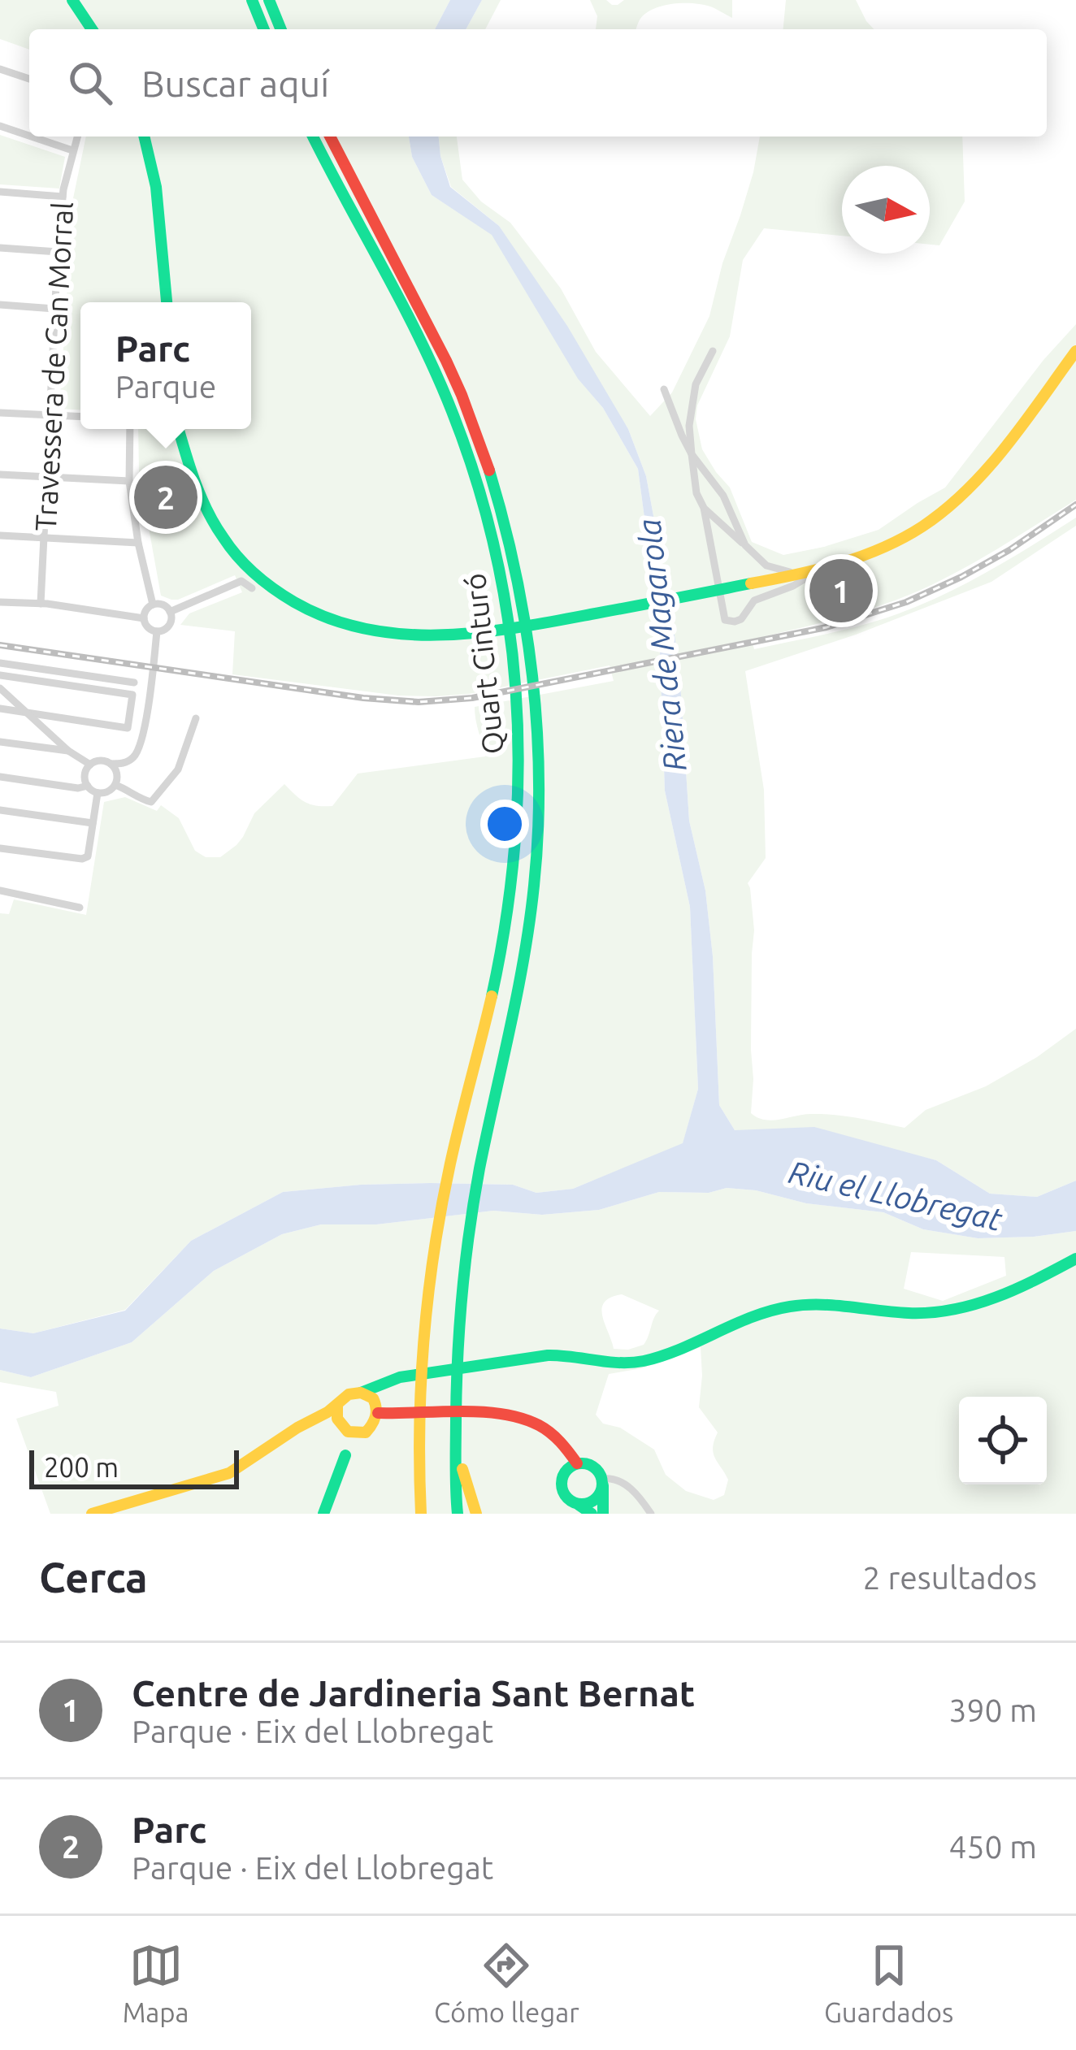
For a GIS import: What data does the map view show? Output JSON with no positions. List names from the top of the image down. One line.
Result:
{"streets":{"main road":["Quart Cinturó"],"street":["Travessera de Can Morral"]},"water":["Riera de Magarola","Riu el Llobregat"],"scale_bar":"200 m","north":"right","page":{"search":"Buscar aquí","popup":["Parc","Parque"],"pins":["2","1"],"scale":"200 m","heading":["Cerca","2 resultados"],"list":[{"mark":"1","name":"Centre de Jardineria Sant Bernat","note":"Parque · Eix del Llobregat","value":"390 m"},{"mark":"2","name":"Parc","note":"Parque · Eix del Llobregat","value":"450 m"}],"nav":["Mapa","Cómo llegar","Guardados"]}}
